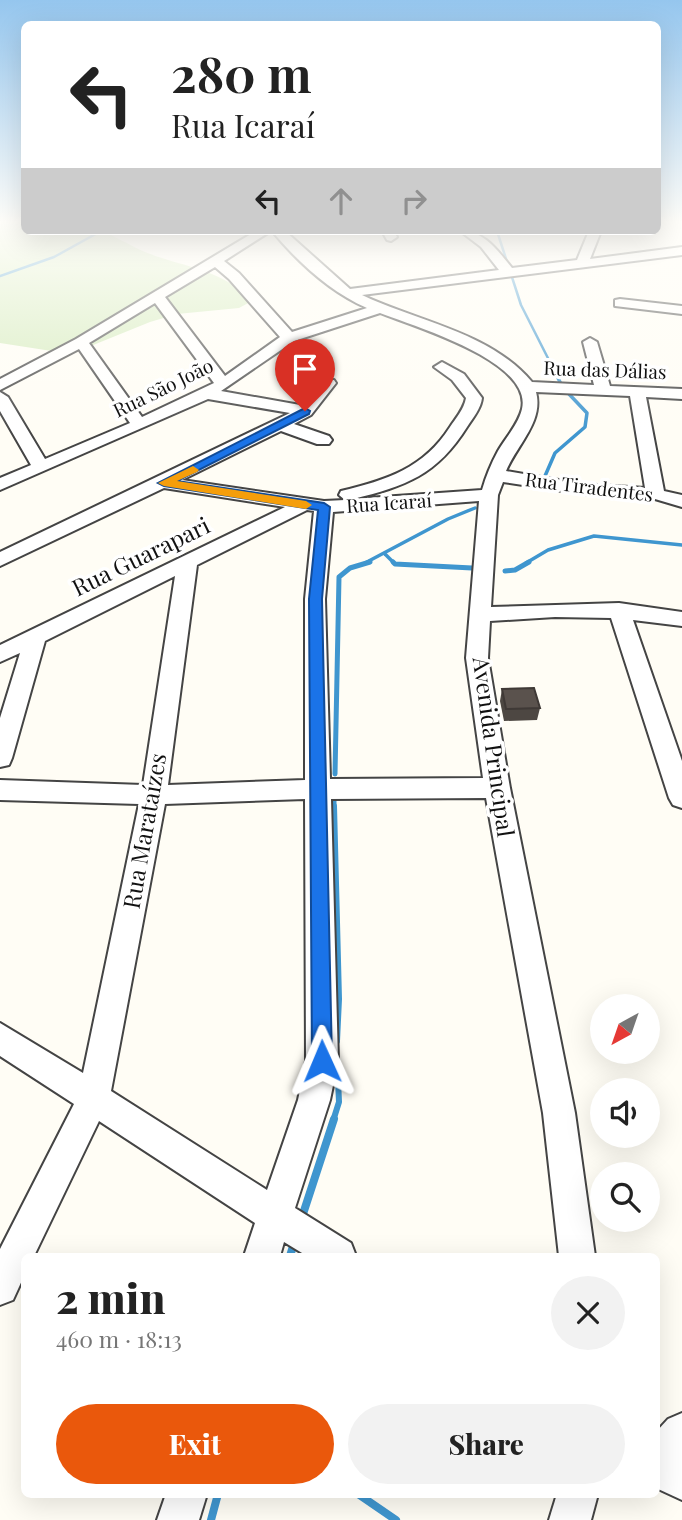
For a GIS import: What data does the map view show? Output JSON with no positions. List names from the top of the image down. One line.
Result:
{"streets":{"street":["Rua das Dálias","Rua São João","Rua Tiradentes","Rua Icaraí","Rua Guarapari","Avenida Principal","Rua Marataízes"]},"crossings":[["Rua das Dálias","Avenida Principal"],["Rua Tiradentes","Avenida Principal"],["Rua Icaraí","Rua Guarapari"],["Rua Icaraí","Avenida Principal"],["Rua Guarapari","Rua Marataízes"]],"north":"bottom left","page":{"turn":["280 m","Rua Icaraí"],"heading":["2 min","460 m · 18:13"],"buttons":["Exit","Share"]}}
